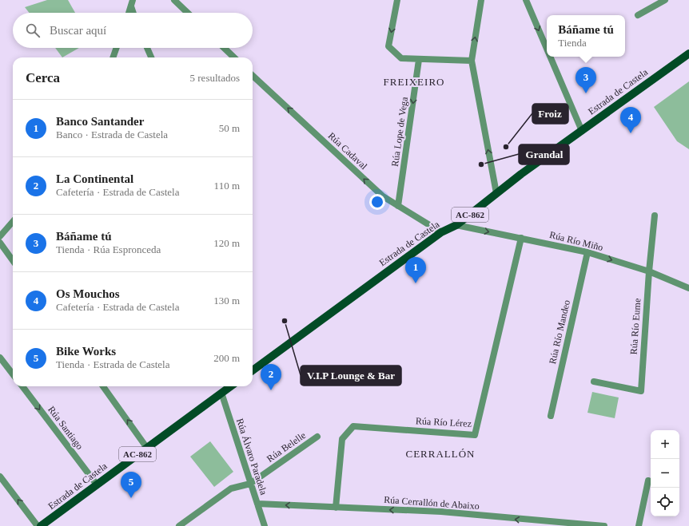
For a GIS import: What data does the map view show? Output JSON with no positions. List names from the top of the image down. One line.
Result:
{"streets":{"main road":["Estrada de Castela","AC-862"],"street":["Rúa Lope de Vega","Rúa Cadaval","Rúa Río Miño","Rúa Río Eume","Rúa Río Mandeo","Rúa Río Lérez","Rúa Santiago","Rúa Belelle","Rúa Álvaro Paradela","Rúa Cerrallón de Abaixo"]},"crossings":[["Estrada de Castela","Rúa Cadaval"],["Estrada de Castela","Rúa Río Miño"],["Estrada de Castela","Rúa Santiago"],["Estrada de Castela","Rúa Álvaro Paradela"],["Rúa Lope de Vega","Rúa Cadaval"],["Rúa Río Miño","Rúa Río Eume"],["Rúa Río Miño","Rúa Río Mandeo"],["Rúa Río Miño","Rúa Río Lérez"],["Rúa Río Lérez","Rúa Cerrallón de Abaixo"],["Rúa Belelle","Rúa Álvaro Paradela"],["Rúa Álvaro Paradela","Rúa Cerrallón de Abaixo"]],"one_way":["Rúa Lope de Vega","Rúa Cadaval","Rúa Río Miño","Rúa Santiago","Rúa Cerrallón de Abaixo"],"districts":["FREIXEIRO","CERRALLÓN"],"places":["Froiz","Grandal","V.I.P Lounge & Bar"],"page":{"search":"Buscar aquí","popup":["Báñame tú","Tienda"],"heading":["Cerca","5 resultados"],"pins":["3","4","1","2","5"],"list":[{"mark":"1","name":"Banco Santander","note":"Banco · Estrada de Castela","value":"50 m"},{"mark":"2","name":"La Continental","note":"Cafetería · Estrada de Castela","value":"110 m"},{"mark":"3","name":"Báñame tú","note":"Tienda · Rúa Espronceda","value":"120 m"},{"mark":"4","name":"Os Mouchos","note":"Cafetería · Estrada de Castela","value":"130 m"},{"mark":"5","name":"Bike Works","note":"Tienda · Estrada de Castela","value":"200 m"}],"map_buttons":["+","−"]}}
